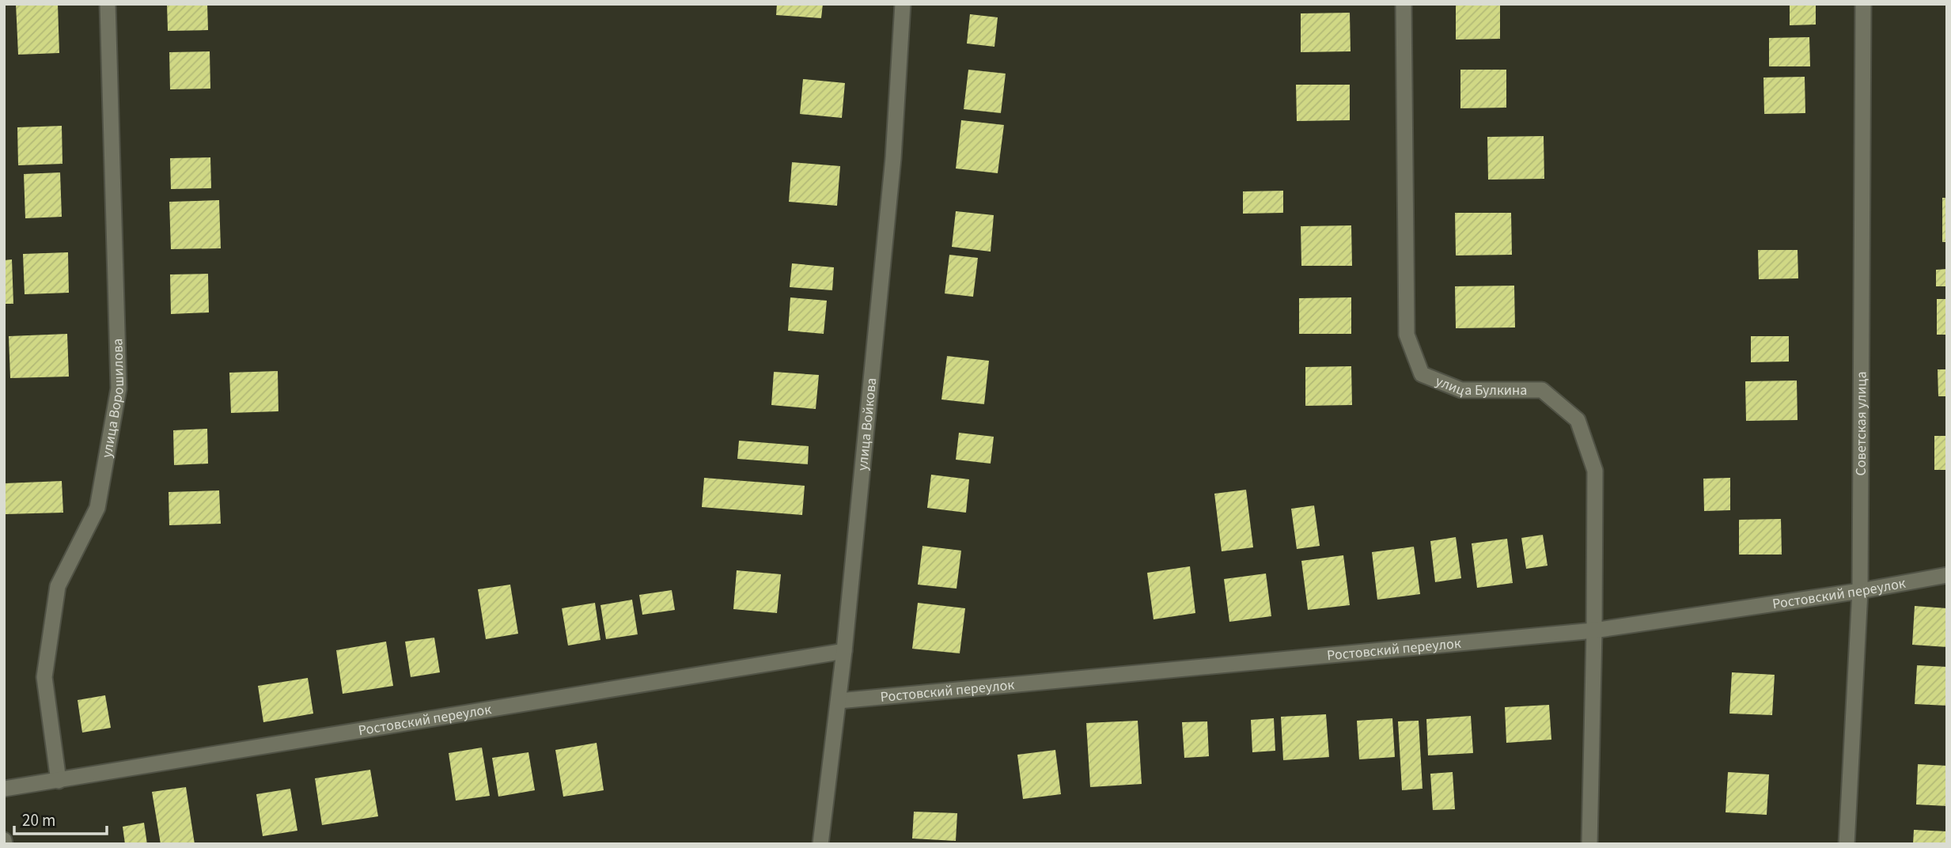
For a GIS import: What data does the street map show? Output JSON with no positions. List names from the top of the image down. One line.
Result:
{"streets":{"street":["улица Булкина","улица Ворошилова","Советская улица","улица Войкова","Ростовский переулок"]},"crossings":[["улица Булкина","Ростовский переулок"],["улица Ворошилова","Ростовский переулок"],["Советская улица","Ростовский переулок"],["улица Войкова","Ростовский переулок"]],"scale_bar":"20 m"}
